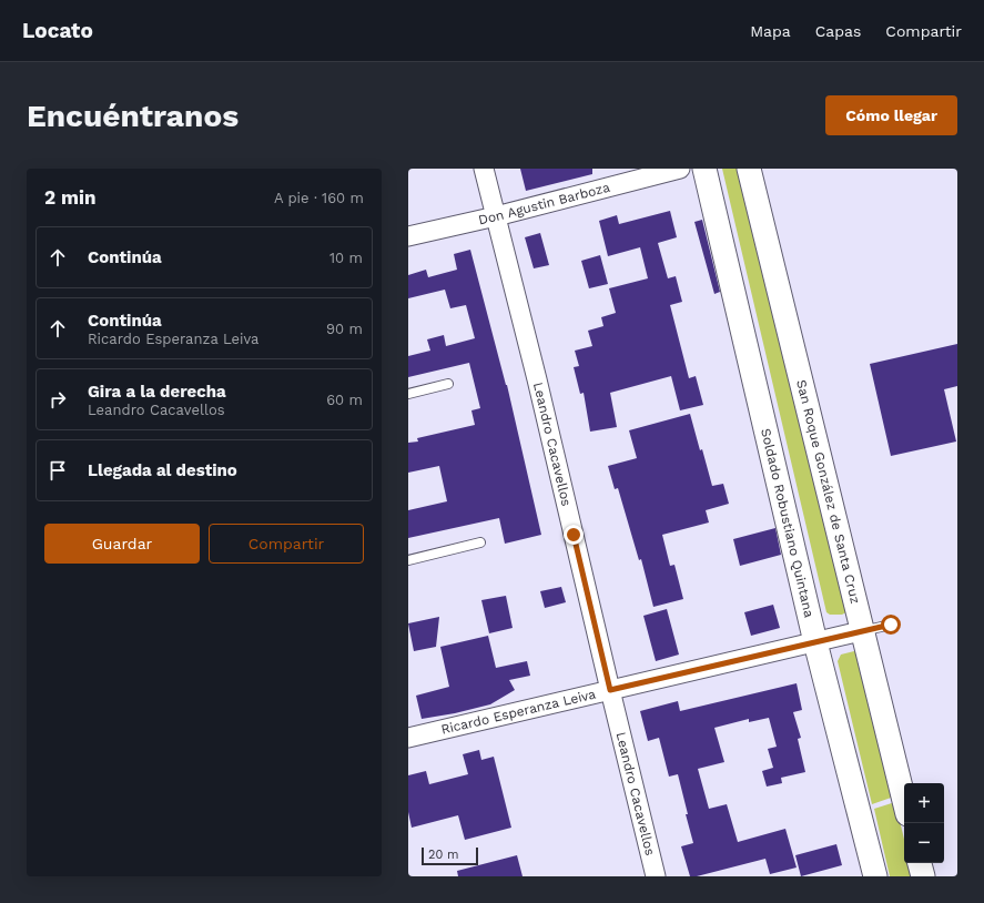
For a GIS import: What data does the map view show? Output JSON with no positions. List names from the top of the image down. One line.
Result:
{"streets":{"street":["Don Agustin Barboza","Leandro Cacavellos","San Roque González de Santa Cruz","Soldado Robustiano Quintana","Ricardo Esperanza Leiva"]},"crossings":[["Don Agustin Barboza","Leandro Cacavellos"],["Leandro Cacavellos","Ricardo Esperanza Leiva"],["San Roque González de Santa Cruz","Ricardo Esperanza Leiva"],["Soldado Robustiano Quintana","Ricardo Esperanza Leiva"]],"scale_bar":"20 m","page":{"header":"Locato","nav":["Mapa","Capas","Compartir"],"buttons":["Cómo llegar",["Guardar","Compartir"]],"title":"Encuéntranos","heading":["2 min","A pie · 160 m"],"list":[["Continúa","10 m"],["Continúa","Ricardo Esperanza Leiva","90 m"],["Gira a la derecha","Leandro Cacavellos","60 m"],"Llegada al destino"],"map_buttons":["+","−"],"scale":"20 m"}}
